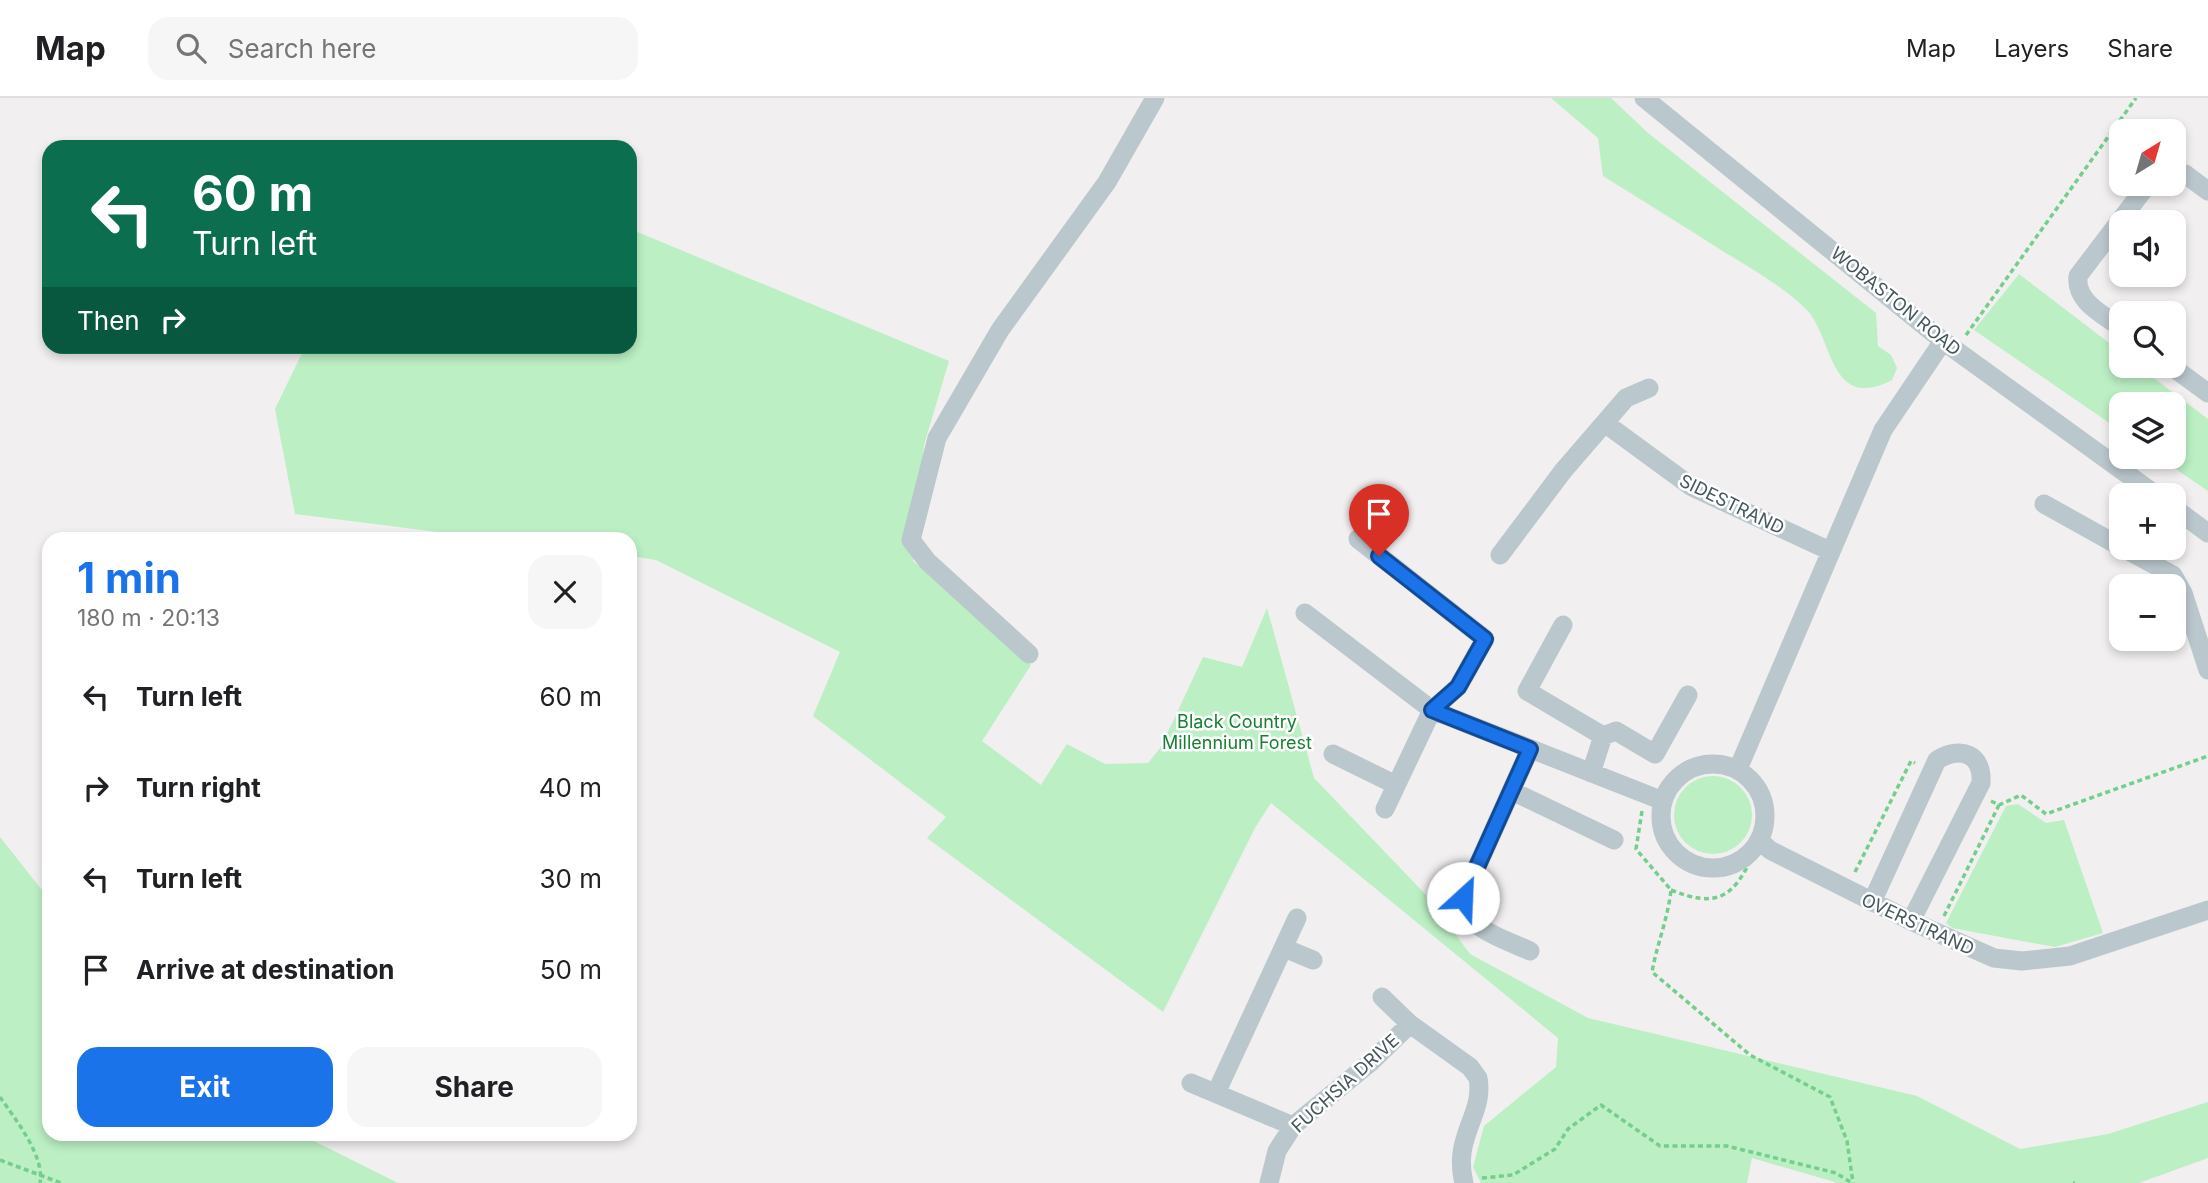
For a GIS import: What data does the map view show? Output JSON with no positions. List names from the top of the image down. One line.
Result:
{"streets":{"street":["WOBASTON ROAD","SIDESTRAND","OVERSTRAND","FUCHSIA DRIVE"]},"parks":["Black Country Millennium Forest"],"north":"top right","page":{"header":"Map","search":"Search here","nav":["Map","Layers","Share"],"map_buttons":["+","−"],"turn":["60 m","Turn left"],"then":"Then","heading":["1 min","180 m · 20:13"],"list":[{"name":"Turn left","value":"60 m"},{"name":"Turn right","value":"40 m"},{"name":"Turn left","value":"30 m"},{"name":"Arrive at destination","value":"50 m"}],"buttons":["Exit","Share"]}}
